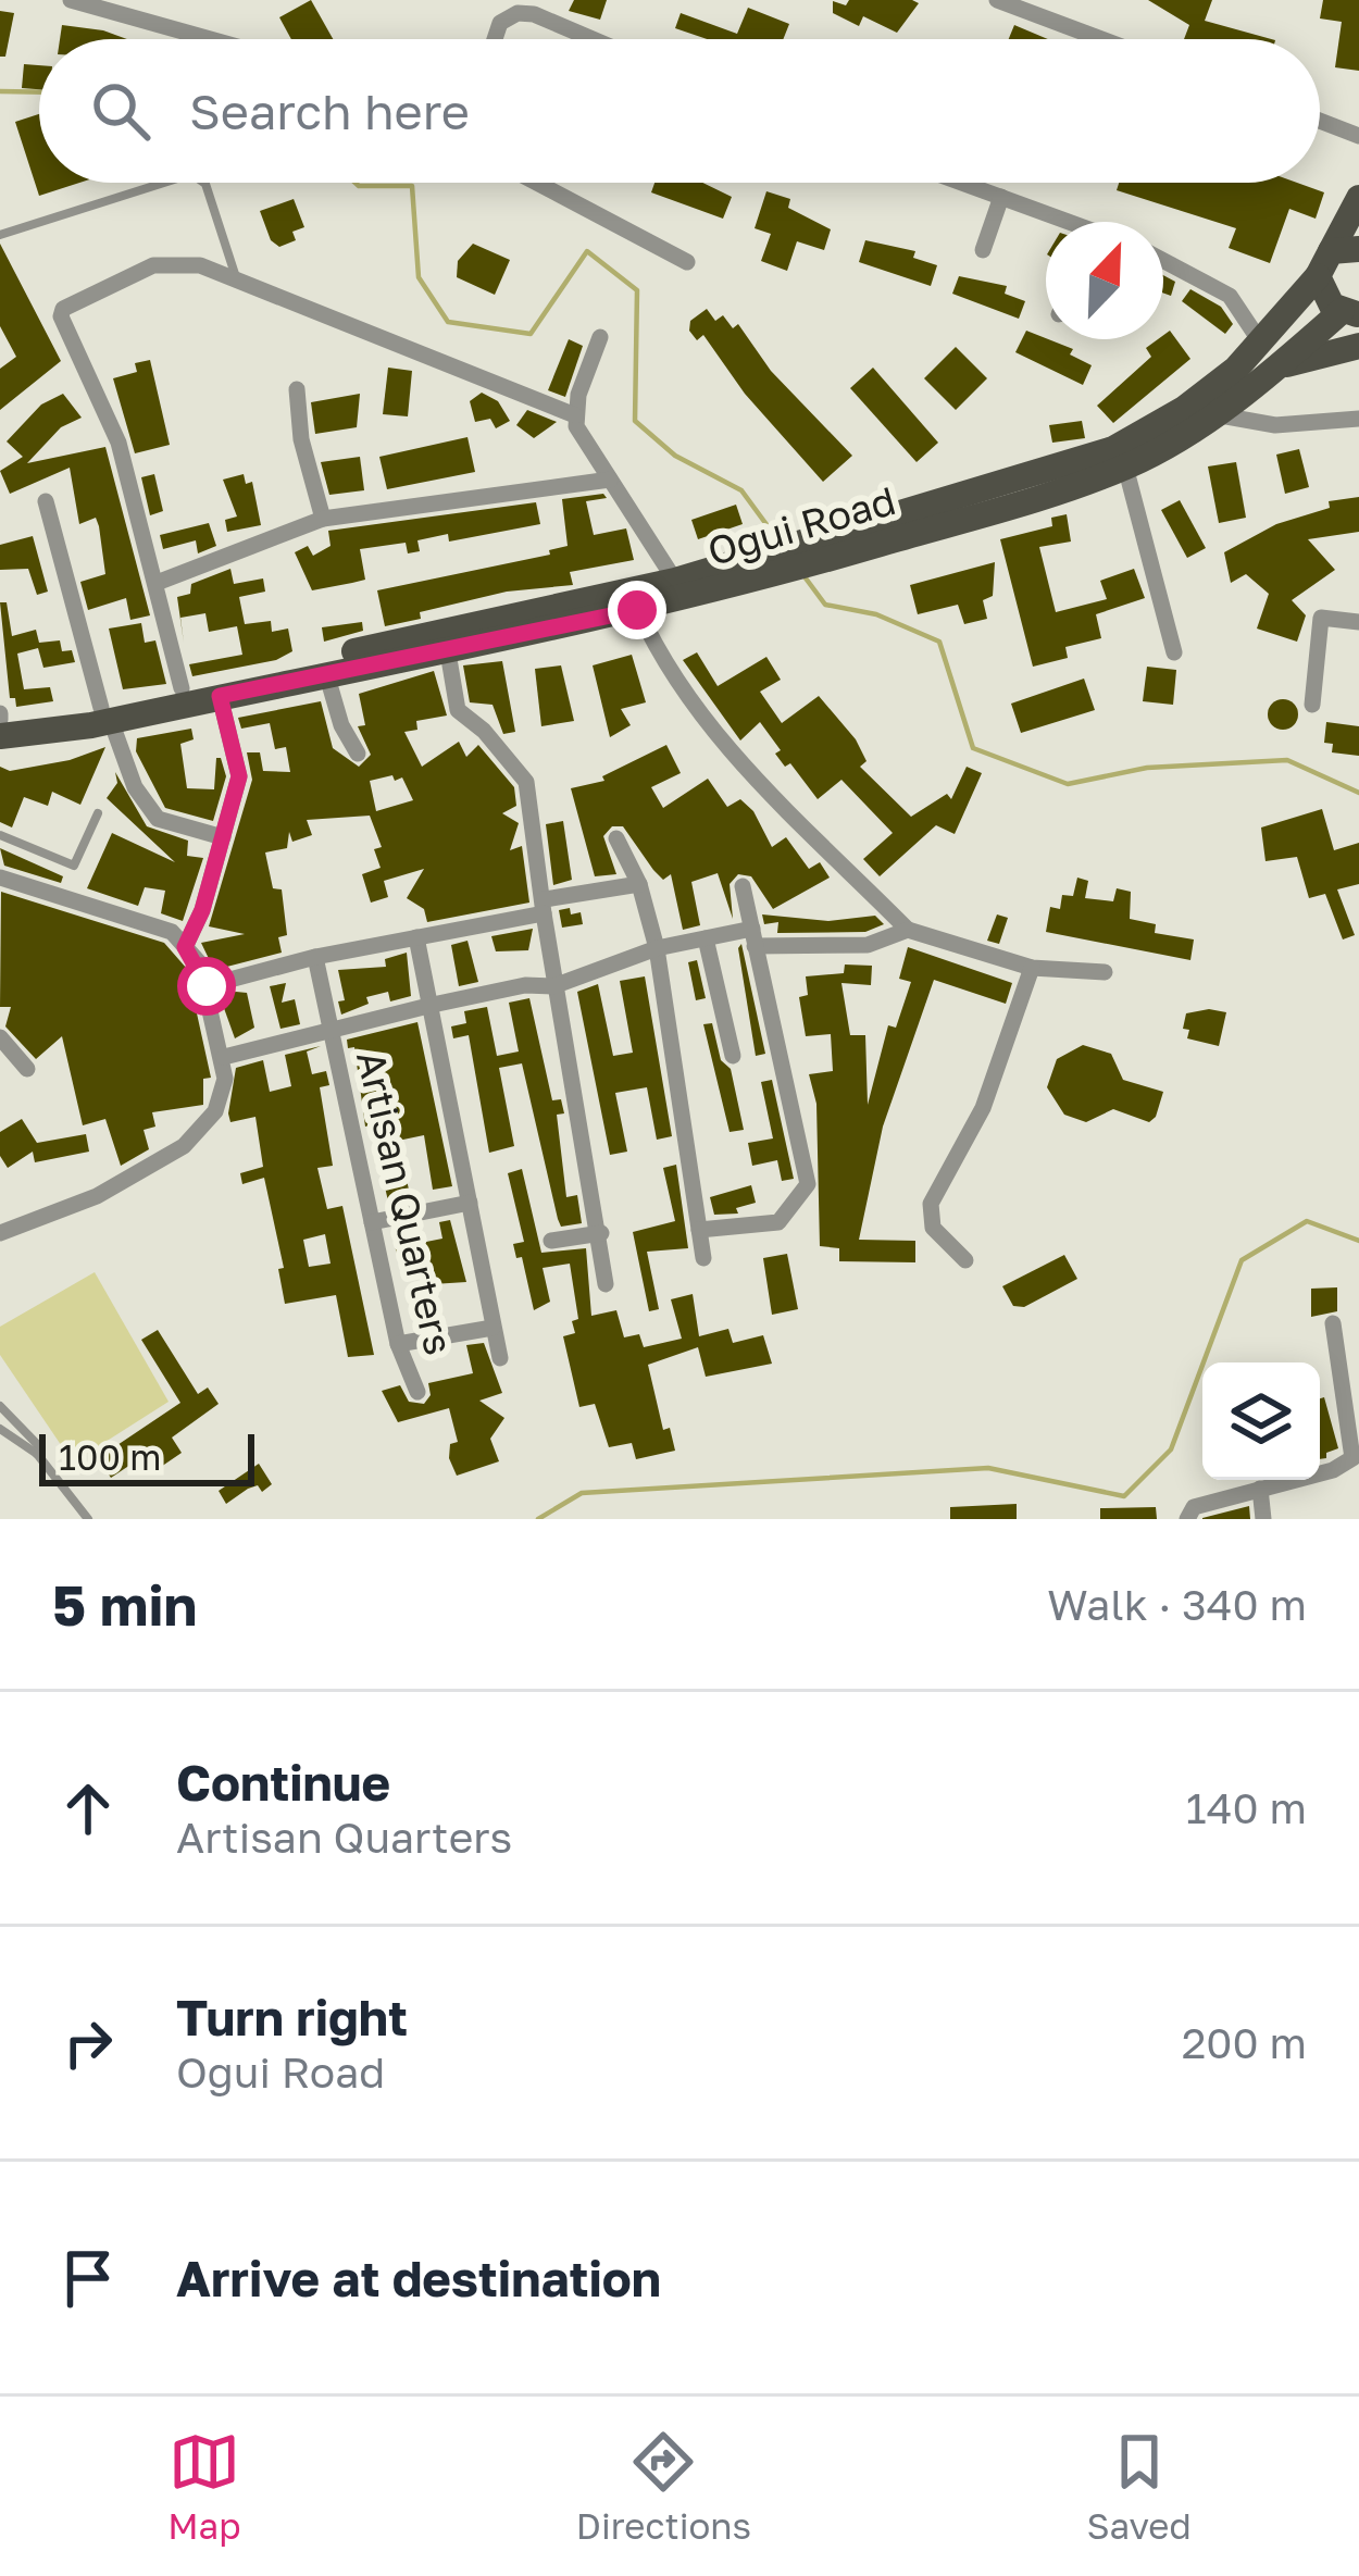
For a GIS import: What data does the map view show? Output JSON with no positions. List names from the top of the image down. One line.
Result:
{"streets":{"main road":["Ogui Road"],"street":["Artisan Quarters"]},"scale_bar":"100 m","north":"top right","page":{"search":"Search here","scale":"100 m","heading":["5 min","Walk · 340 m"],"list":[["Continue","Artisan Quarters","140 m"],["Turn right","Ogui Road","200 m"],"Arrive at destination"],"nav":["Map","Directions","Saved"]}}
